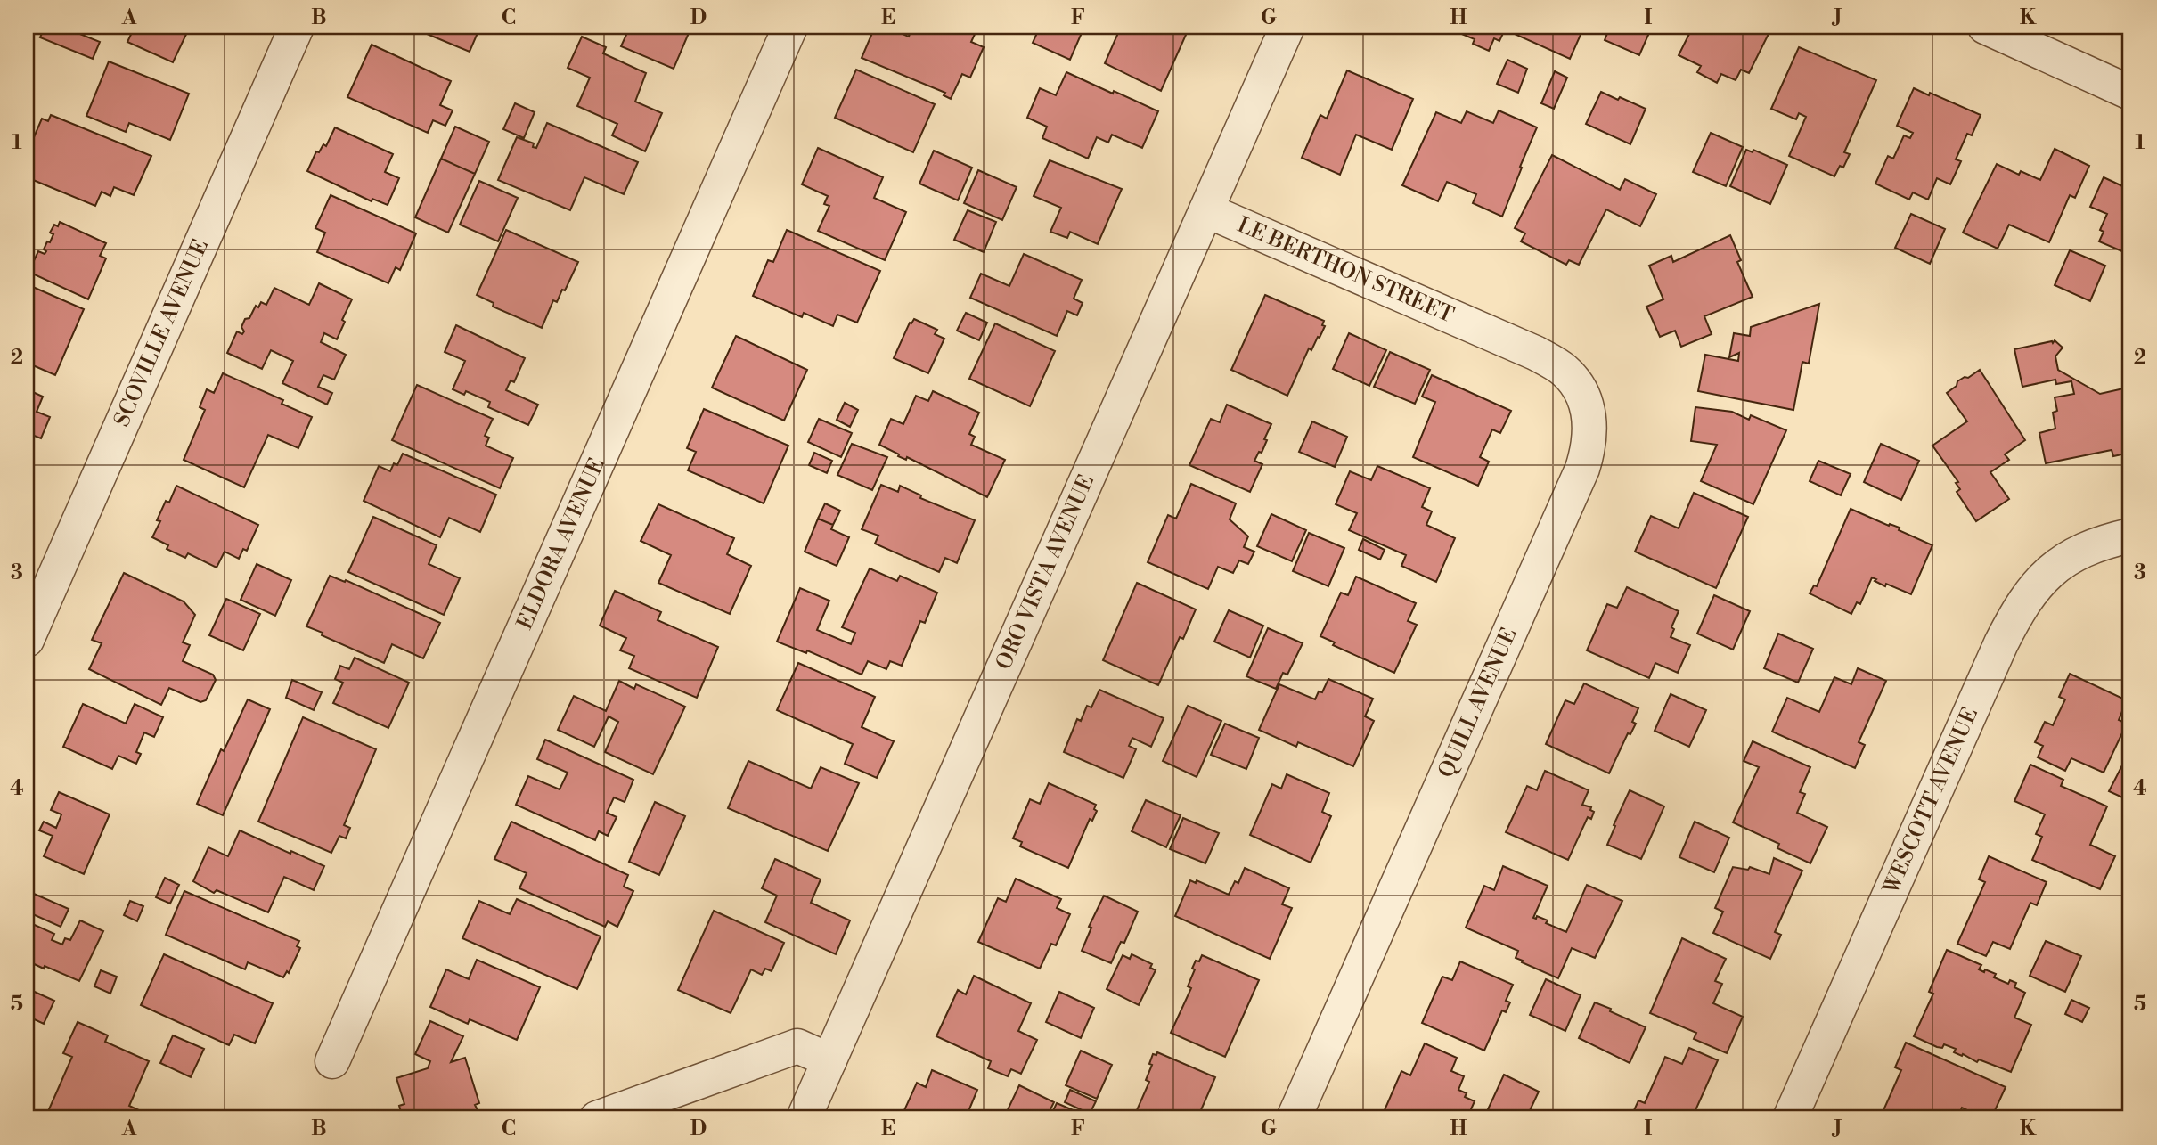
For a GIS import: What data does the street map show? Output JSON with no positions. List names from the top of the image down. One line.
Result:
{"streets":{"street":["LE BERTHON STREET","SCOVILLE AVENUE","ELDORA AVENUE","ORO VISTA AVENUE","QUILL AVENUE","WESCOTT AVENUE"]},"crossings":[["LE BERTHON STREET","ORO VISTA AVENUE"],["LE BERTHON STREET","QUILL AVENUE"]],"grid":{"columns":["A","B","C","D","E","F","G","H","I","J","K"],"rows":["1","2","3","4","5"]}}
